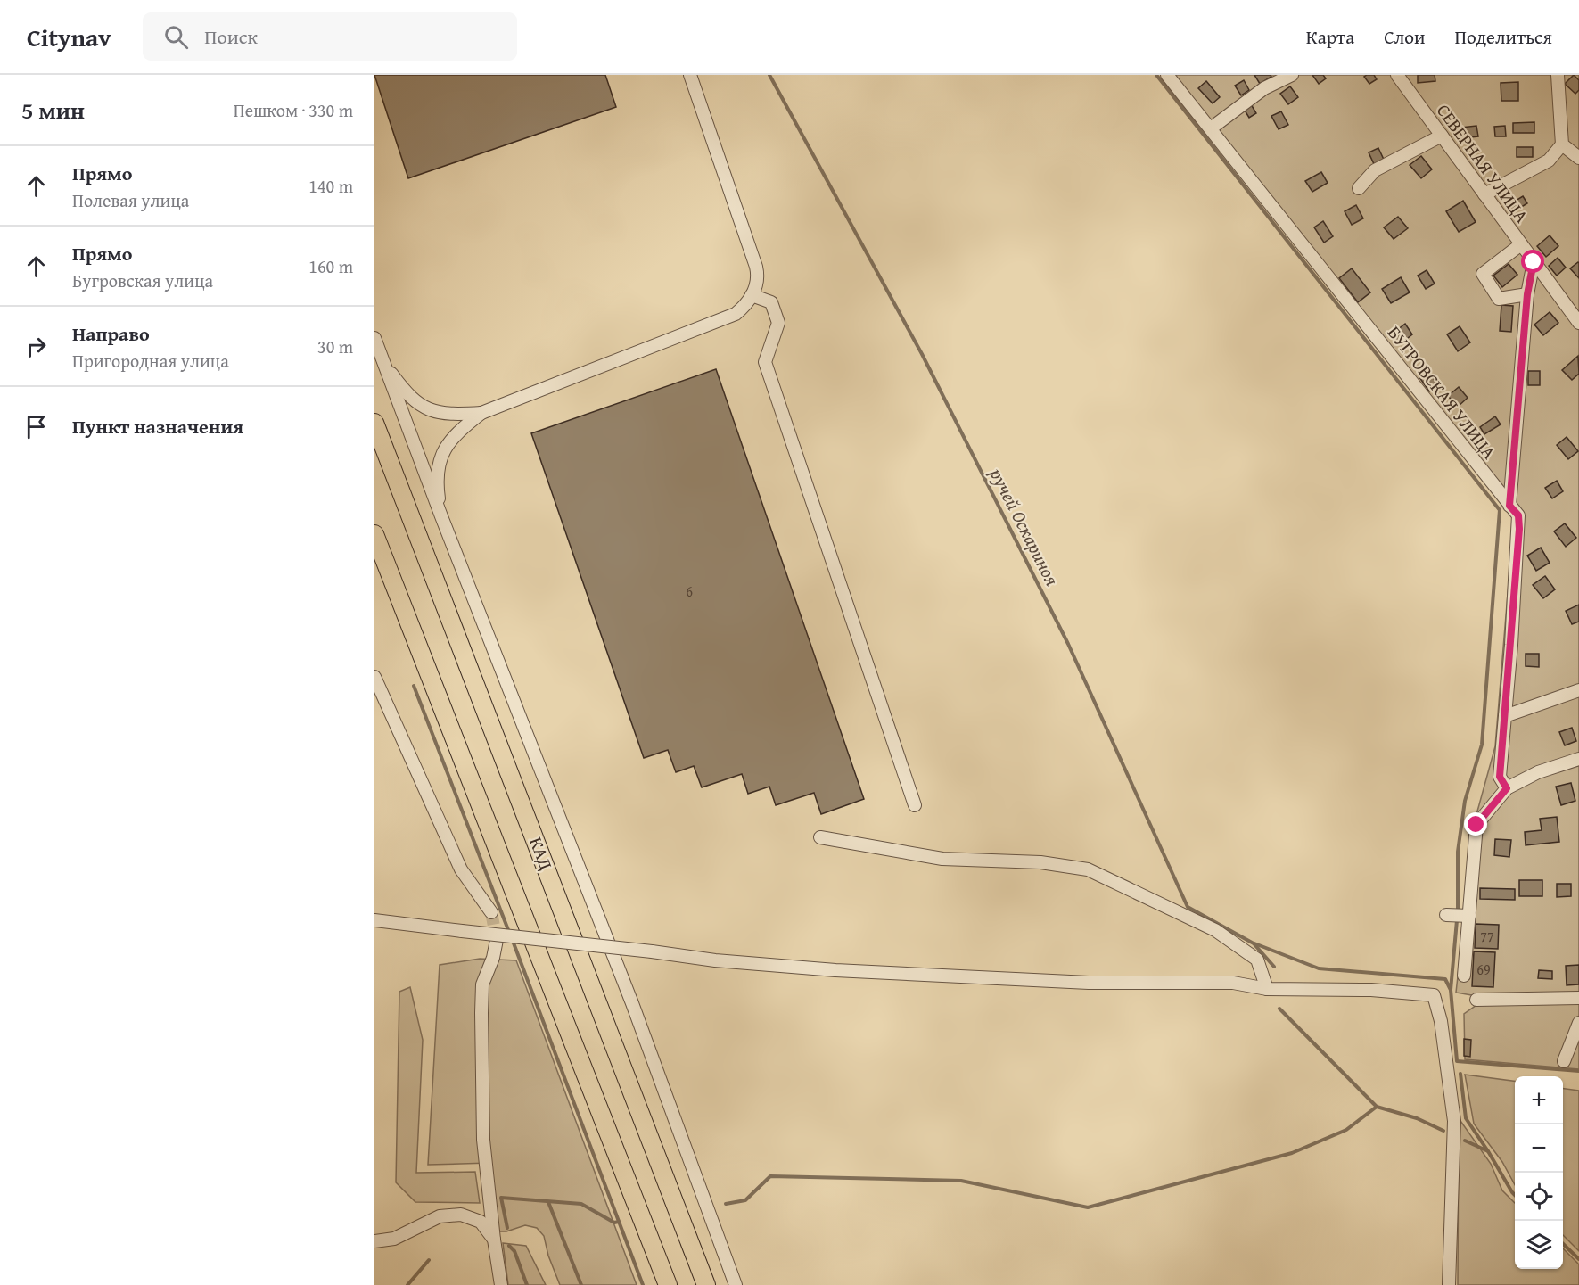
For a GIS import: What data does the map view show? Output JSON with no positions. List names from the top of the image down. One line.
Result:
{"streets":{"highway":["КАД"],"street":["СЕВЕРНАЯ УЛИЦА","БУГРОВСКАЯ УЛИЦА"]},"water":["ручей Оскариноя"],"house_numbers":["6","77","69"],"page":{"header":"Citynav","search":"Поиск","nav":["Карта","Слои","Поделиться"],"heading":["5 мин","Пешком · 330 m"],"list":[["Прямо","Полевая улица","140 m"],["Прямо","Бугровская улица","160 m"],["Направо","Пригородная улица","30 m"],"Пункт назначения"],"map_buttons":["+","−"]}}
